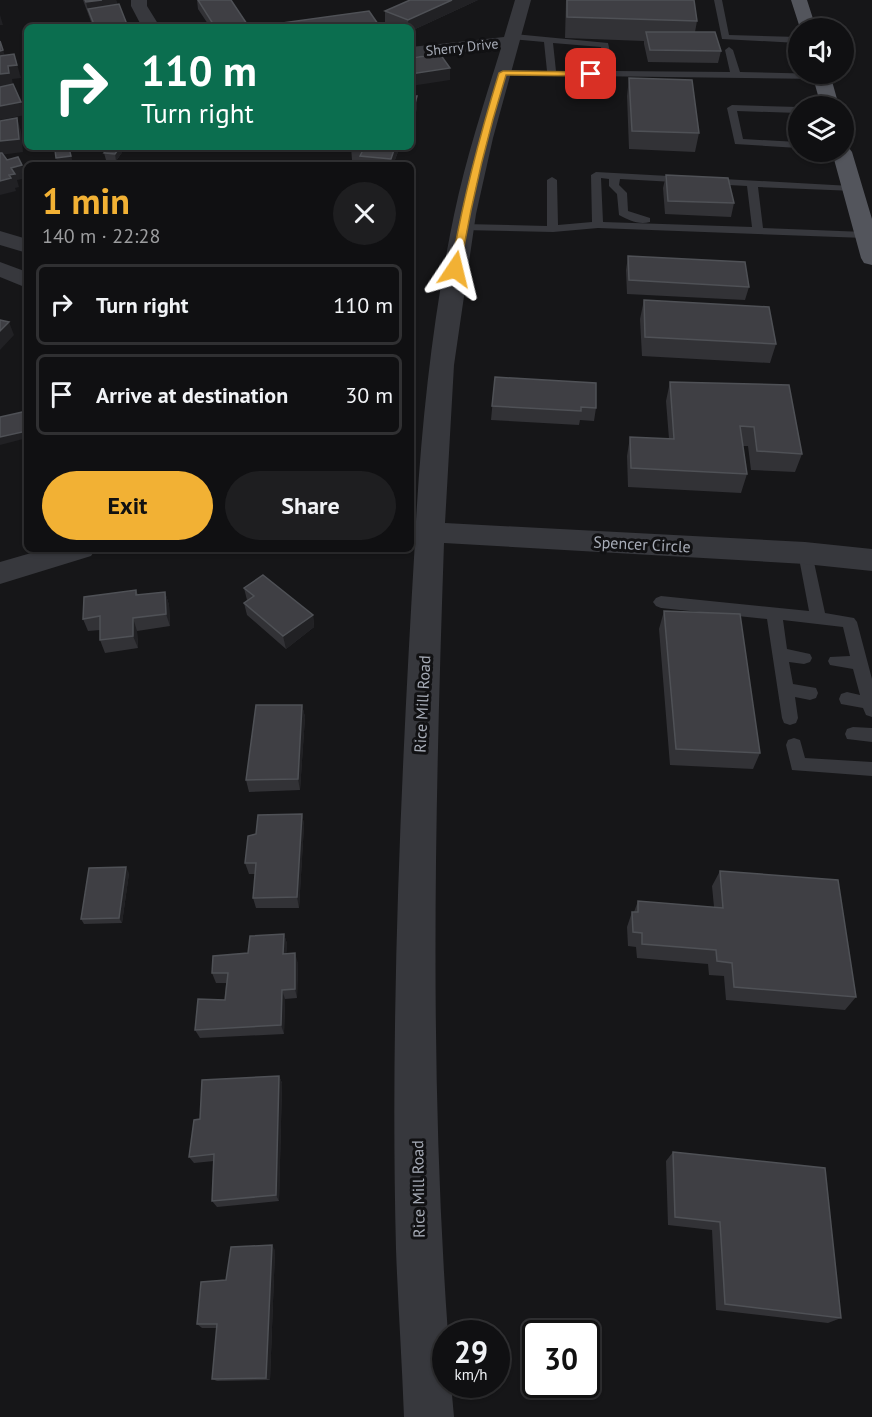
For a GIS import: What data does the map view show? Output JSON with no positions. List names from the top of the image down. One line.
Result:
{"streets":{"street":["Sherry Drive","Spencer Circle","Rice Mill Road"]},"crossings":[["Sherry Drive","Rice Mill Road"],["Spencer Circle","Rice Mill Road"]],"page":{"turn":["110 m","Turn right"],"heading":["1 min","140 m · 22:28"],"list":[{"name":"Turn right","value":"110 m"},{"name":"Arrive at destination","value":"30 m"}],"buttons":["Exit","Share"],"speed":"29 km/h","limit":"30"}}
